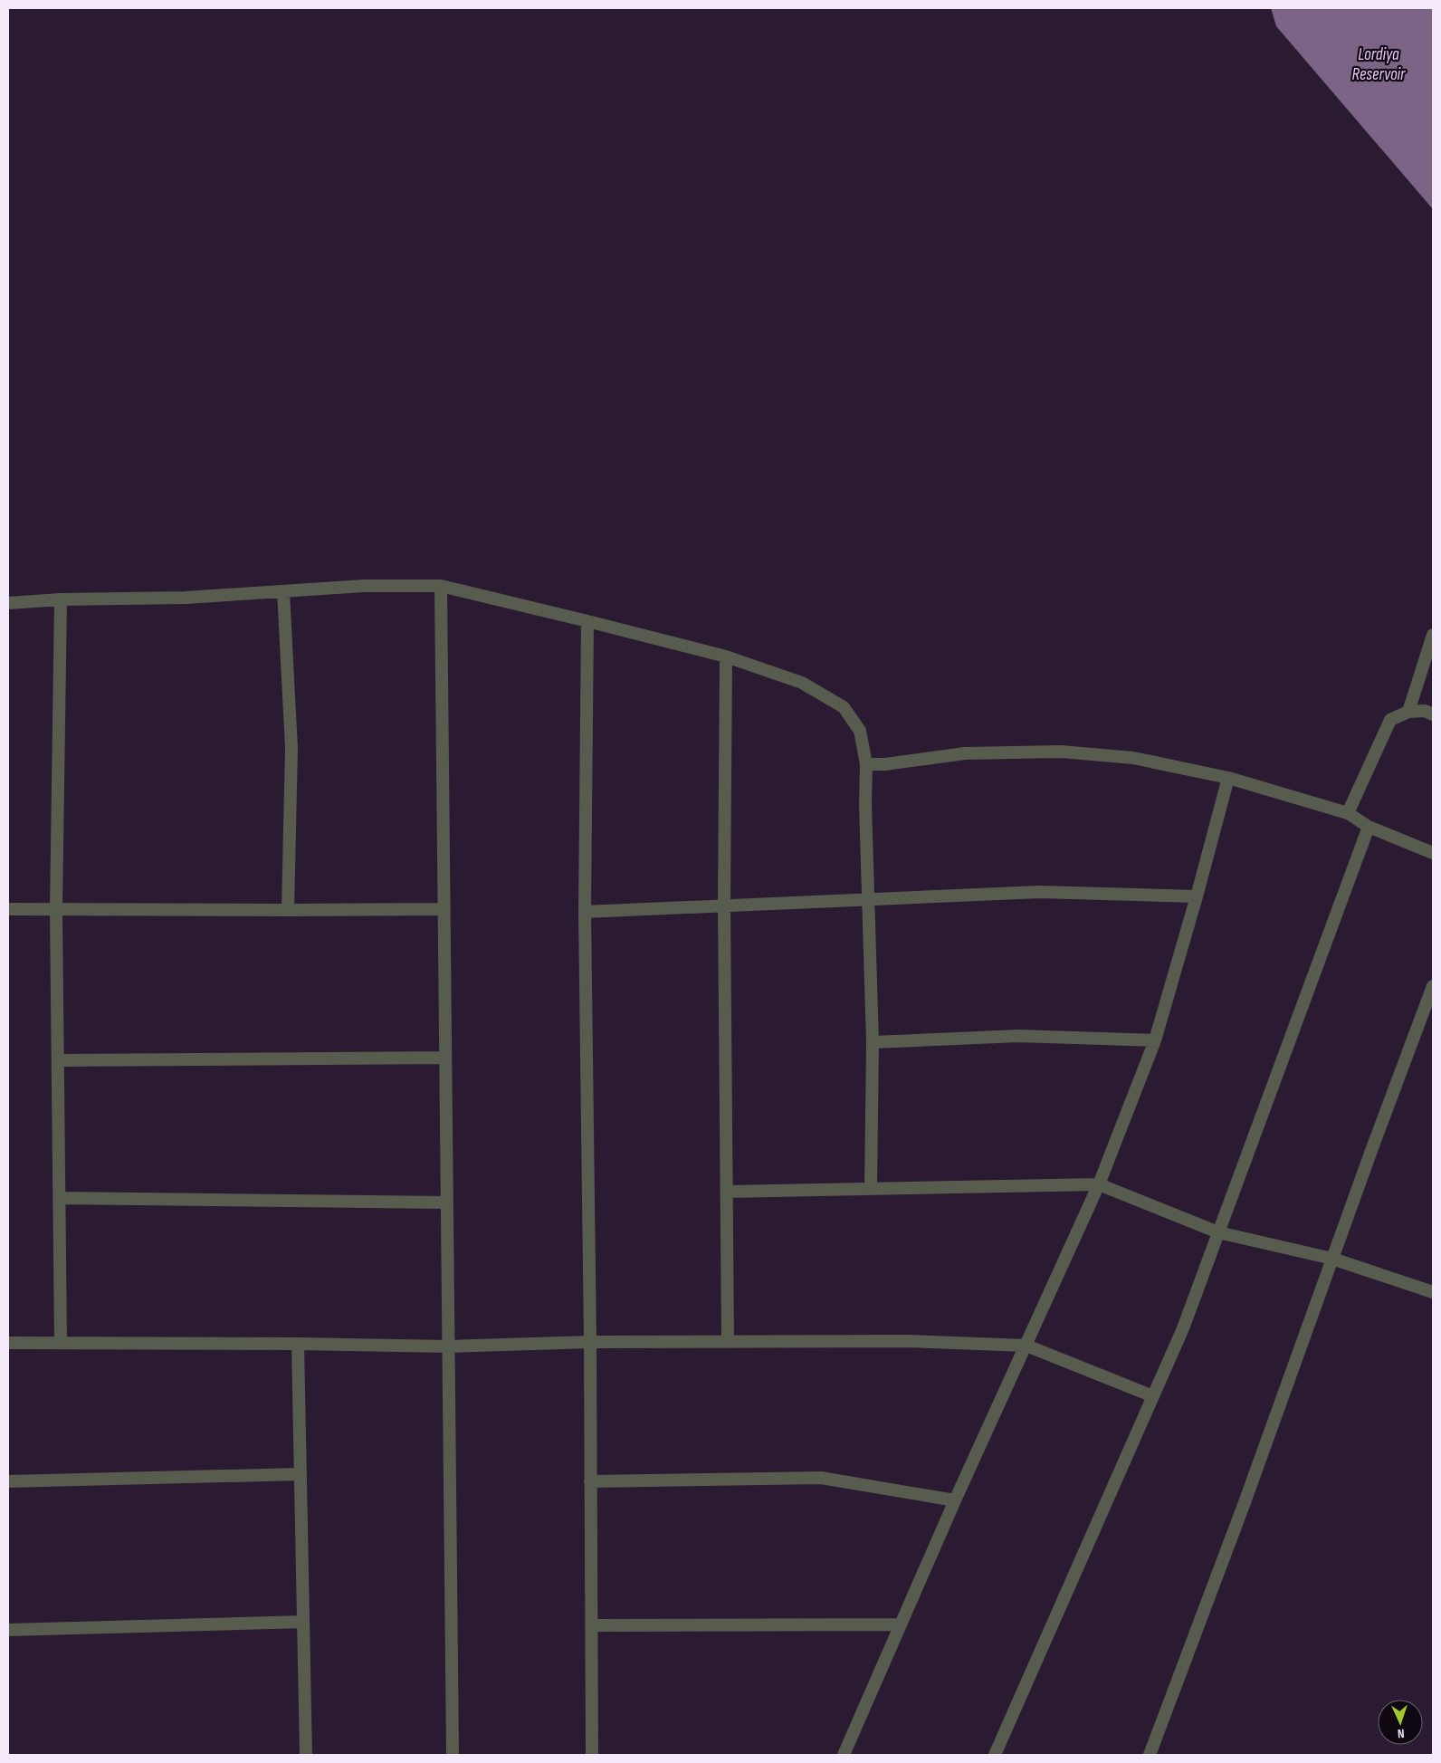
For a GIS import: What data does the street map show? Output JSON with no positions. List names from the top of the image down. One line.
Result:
{"water":["Lordiya Reservoir"],"north":"bottom"}
